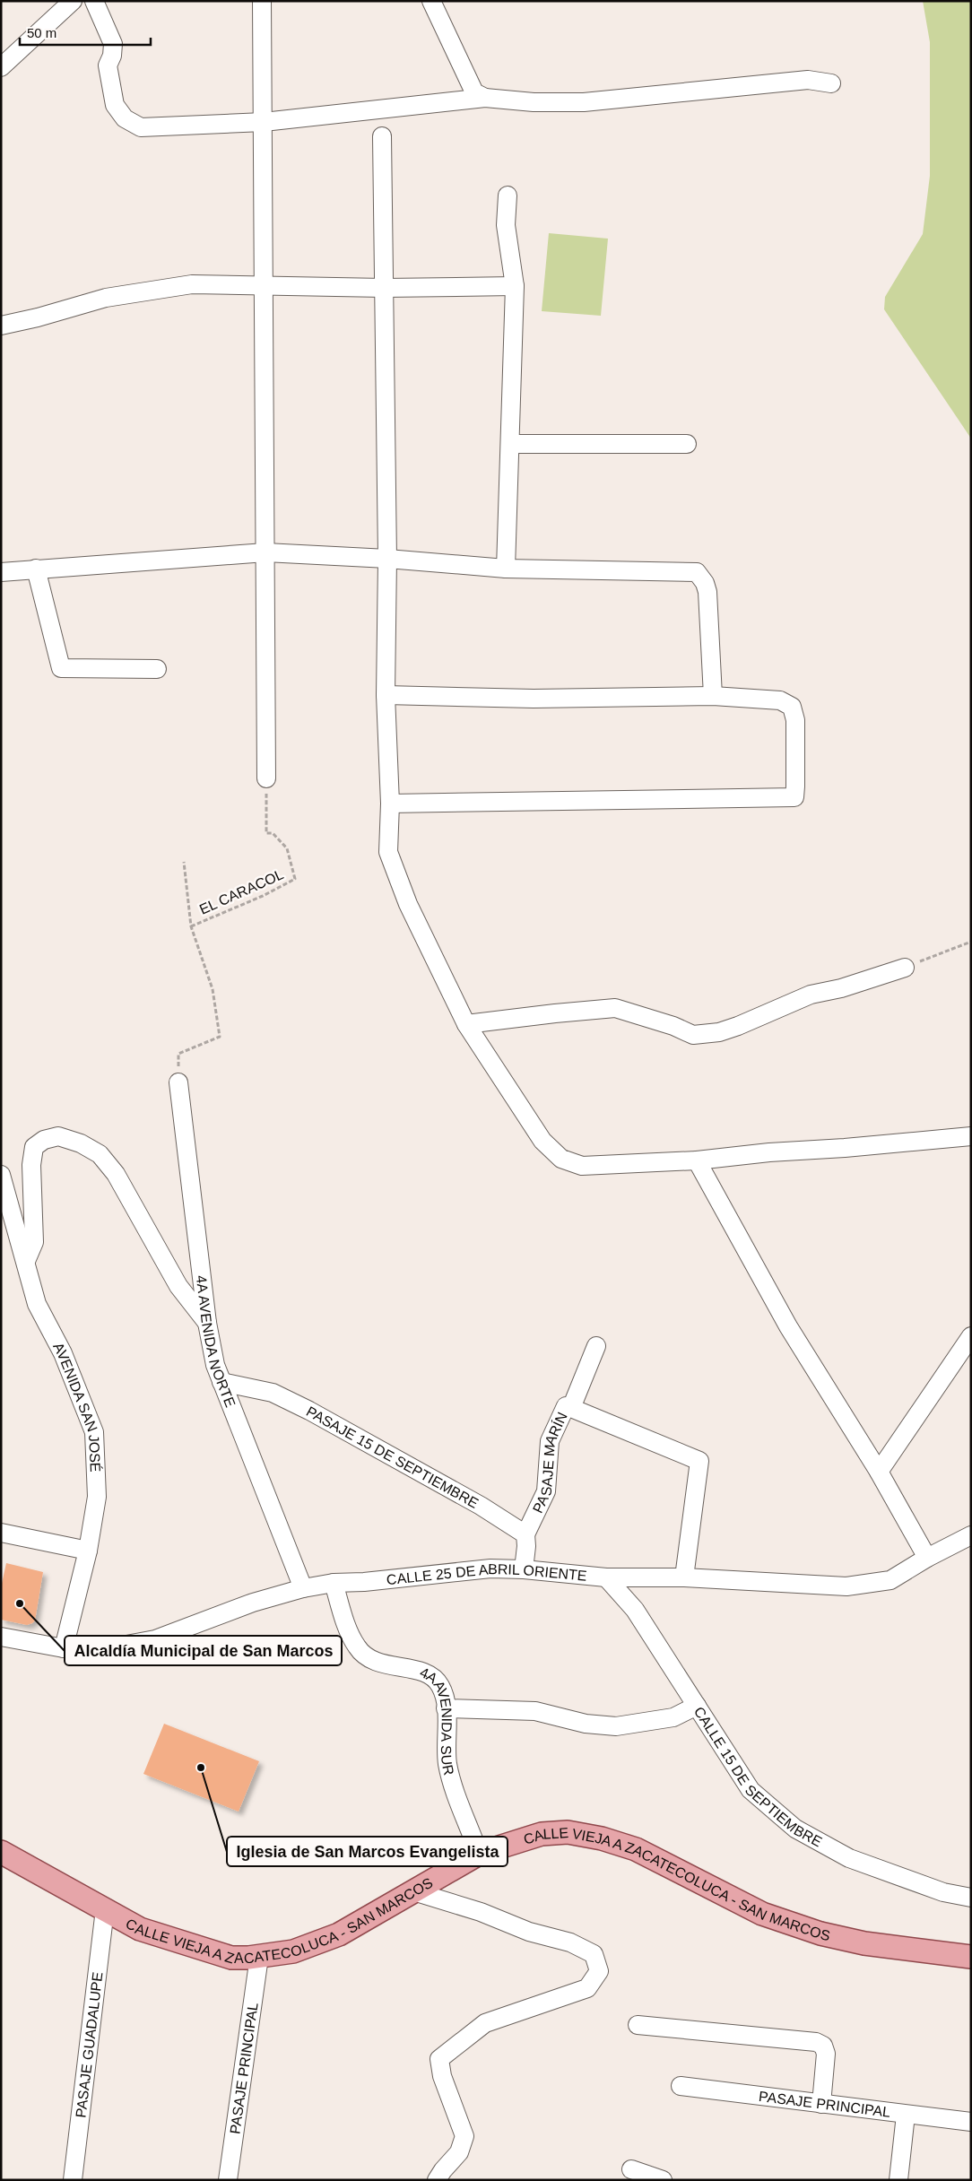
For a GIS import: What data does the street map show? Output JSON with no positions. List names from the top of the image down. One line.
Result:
{"streets":{"main road":["CALLE VIEJA A ZACATECOLUCA - SAN MARCOS"],"street":["4A AVENIDA NORTE","AVENIDA SAN JOSÉ","PASAJE 15 DE SEPTIEMBRE","PASAJE MARÍN","CALLE 25 DE ABRIL ORIENTE","4A AVENIDA SUR","CALLE 15 DE SEPTIEMBRE","PASAJE GUADALUPE","PASAJE PRINCIPAL"],"path":["EL CARACOL"]},"crossings":[["EL CARACOL","4A AVENIDA NORTE"],["4A AVENIDA NORTE","PASAJE 15 DE SEPTIEMBRE"],["4A AVENIDA NORTE","CALLE 25 DE ABRIL ORIENTE"],["AVENIDA SAN JOSÉ","CALLE 25 DE ABRIL ORIENTE"],["PASAJE 15 DE SEPTIEMBRE","PASAJE MARÍN"],["CALLE 25 DE ABRIL ORIENTE","4A AVENIDA SUR"],["CALLE 25 DE ABRIL ORIENTE","CALLE 15 DE SEPTIEMBRE"],["4A AVENIDA SUR","CALLE VIEJA A ZACATECOLUCA - SAN MARCOS"],["CALLE VIEJA A ZACATECOLUCA - SAN MARCOS","PASAJE GUADALUPE"],["CALLE VIEJA A ZACATECOLUCA - SAN MARCOS","PASAJE PRINCIPAL"]],"places":["Alcaldía Municipal de San Marcos","Iglesia de San Marcos Evangelista"],"scale_bar":"50 m"}
